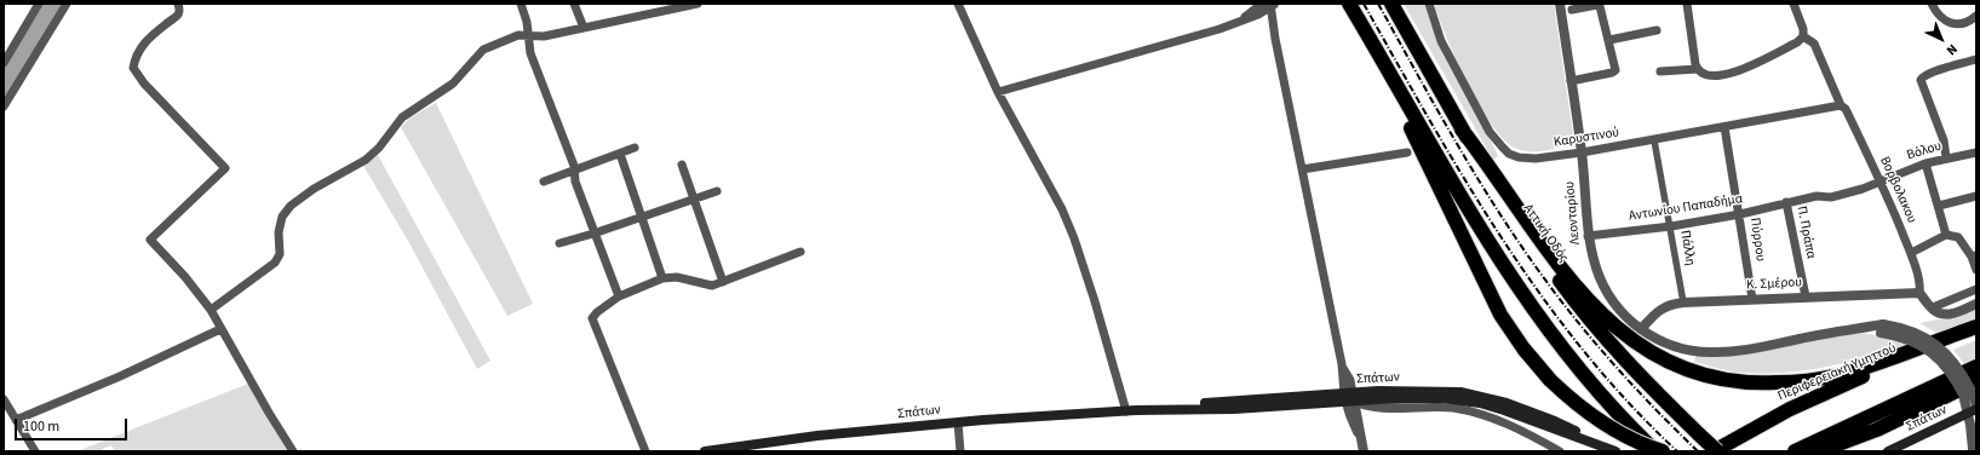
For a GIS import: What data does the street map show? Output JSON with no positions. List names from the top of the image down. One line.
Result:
{"streets":{"highway":["Αττική Οδός","Περιφερειακή Υμηττού"],"main road":["Σπάτων"],"street":["Καρυστινού","Βόλου","Βορβολακου","Αντωνίου Παπαδήμα","Λεονταρίου","Π. Πράπα","Πύρρου","Πάλλη","Κ. Σμέρου"]},"crossings":[["Καρυστινού","Βορβολακου"],["Καρυστινού","Λεονταρίου"],["Καρυστινού","Πύρρου"],["Καρυστινού","Πάλλη"],["Βόλου","Βορβολακου"],["Βόλου","Αντωνίου Παπαδήμα"],["Βόλου","Π. Πράπα"],["Βορβολακου","Κ. Σμέρου"],["Αντωνίου Παπαδήμα","Λεονταρίου"],["Αντωνίου Παπαδήμα","Π. Πράπα"],["Αντωνίου Παπαδήμα","Πύρρου"],["Αντωνίου Παπαδήμα","Πάλλη"],["Λεονταρίου","Κ. Σμέρου"],["Λεονταρίου","Σπάτων"],["Π. Πράπα","Κ. Σμέρου"],["Αττική Οδός","Περιφερειακή Υμηττού"],["Πύρρου","Κ. Σμέρου"],["Πάλλη","Κ. Σμέρου"]],"scale_bar":"100 m","north":"bottom right"}
